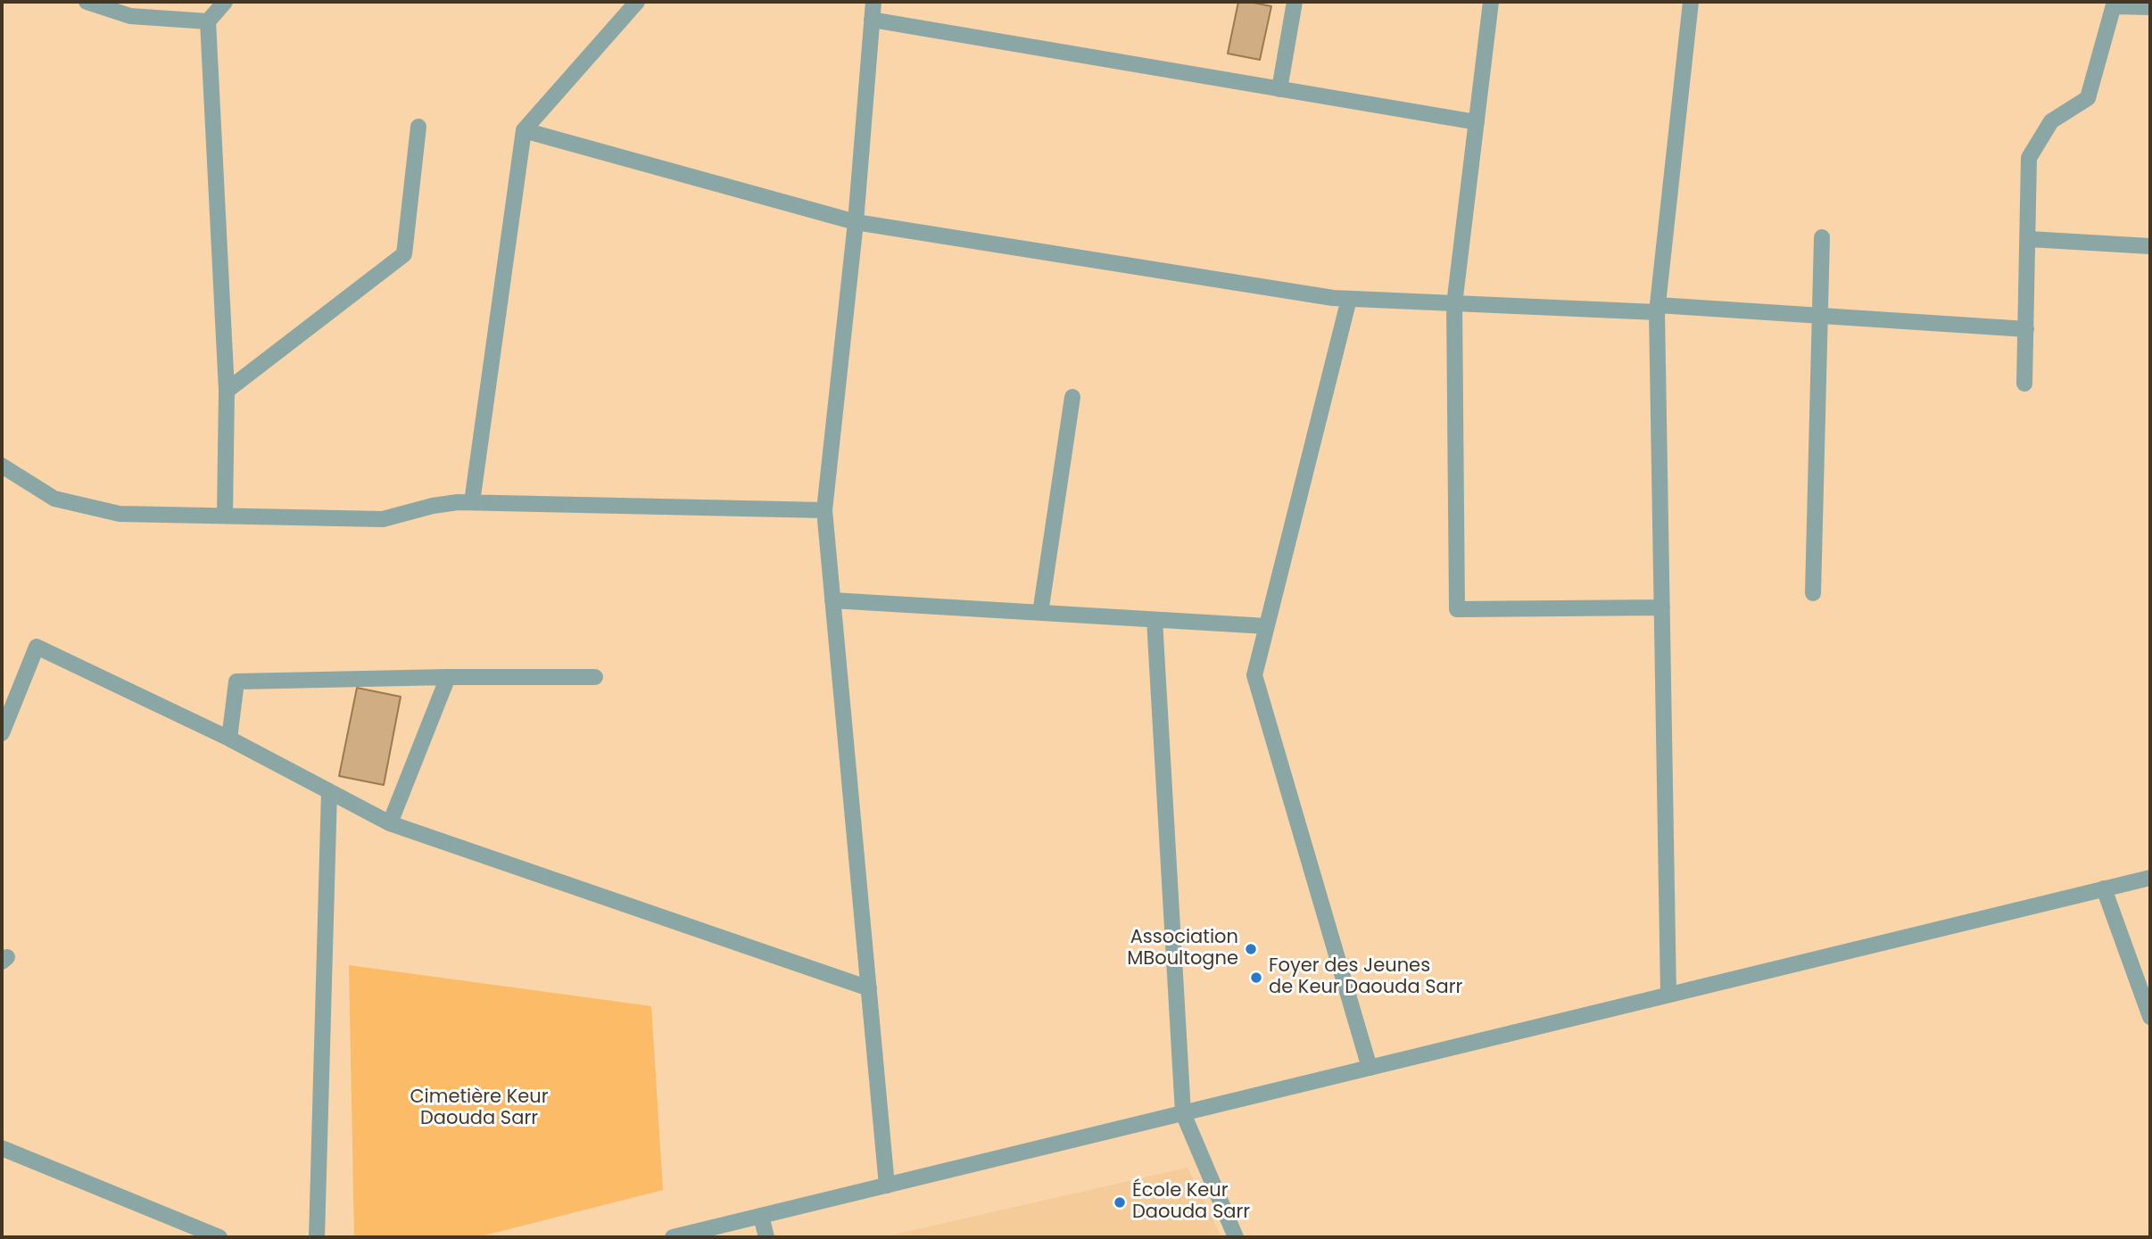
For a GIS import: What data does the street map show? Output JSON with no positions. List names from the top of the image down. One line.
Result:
{"parks":["Cimetière Keur Daouda Sarr"],"places":["Association MBoultogne","Foyer des Jeunes de Keur Daouda Sarr","École Keur Daouda Sarr"]}
